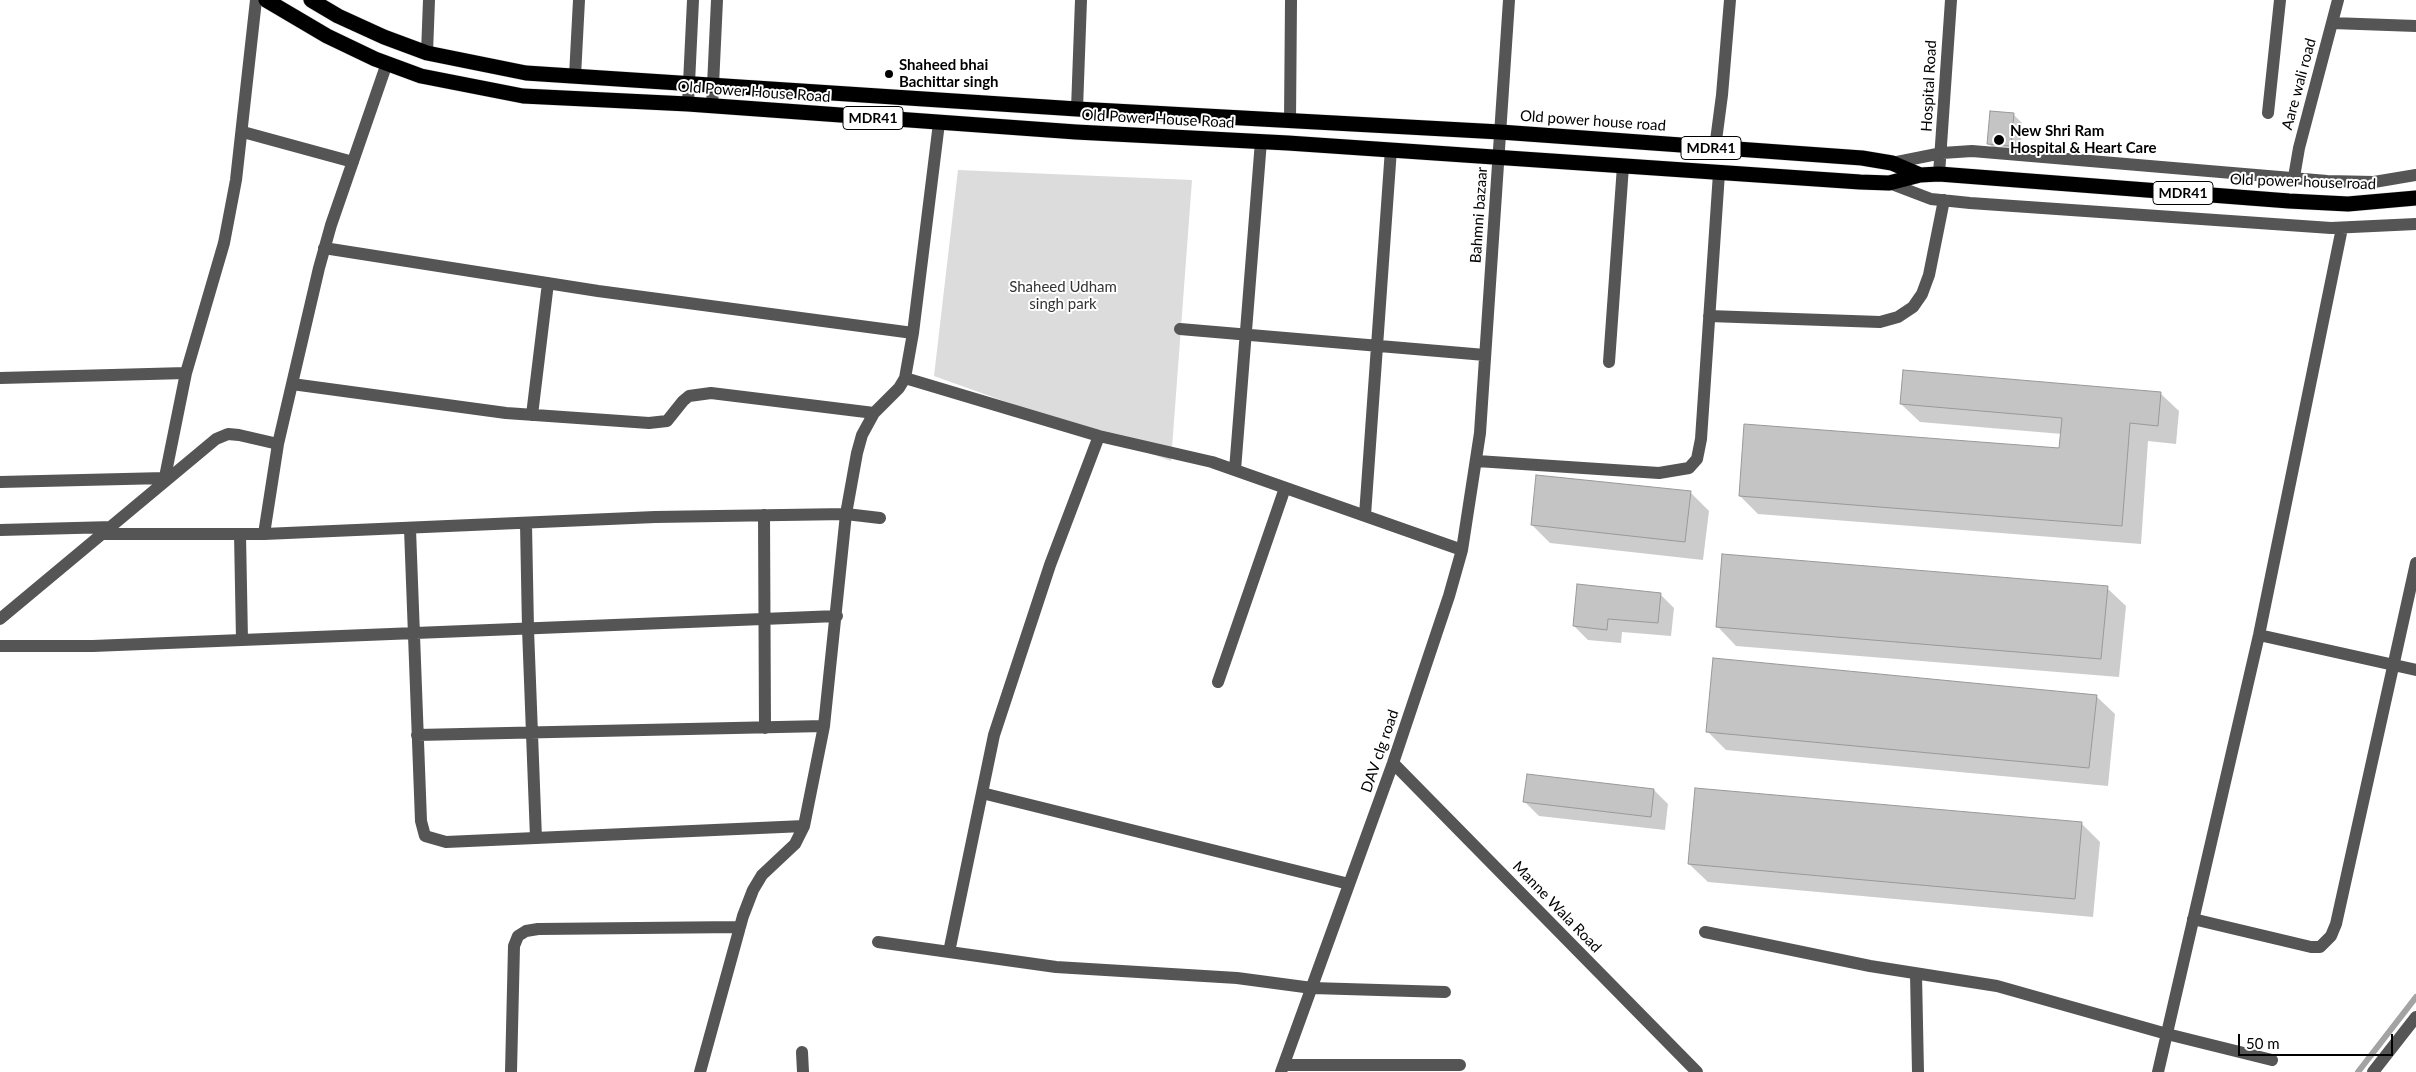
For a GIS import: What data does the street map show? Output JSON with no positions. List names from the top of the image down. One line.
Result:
{"streets":{"highway":["Old Power House Road","MDR41","Old power house road"],"street":["Aare wali road","Hospital Road","Bahmni bazaar","DAV clg road","Manne Wala Road"]},"crossings":[["Hospital Road","Old power house road"],["Old Power House Road","Old power house road"],["Old Power House Road","Bahmni bazaar"],["Old power house road","Bahmni bazaar"],["Bahmni bazaar","DAV clg road"],["DAV clg road","Manne Wala Road"]],"parks":["Shaheed Udham singh park"],"places":["Shaheed bhai Bachittar singh","New Shri Ram Hospital & Heart Care"],"scale_bar":"50 m"}
